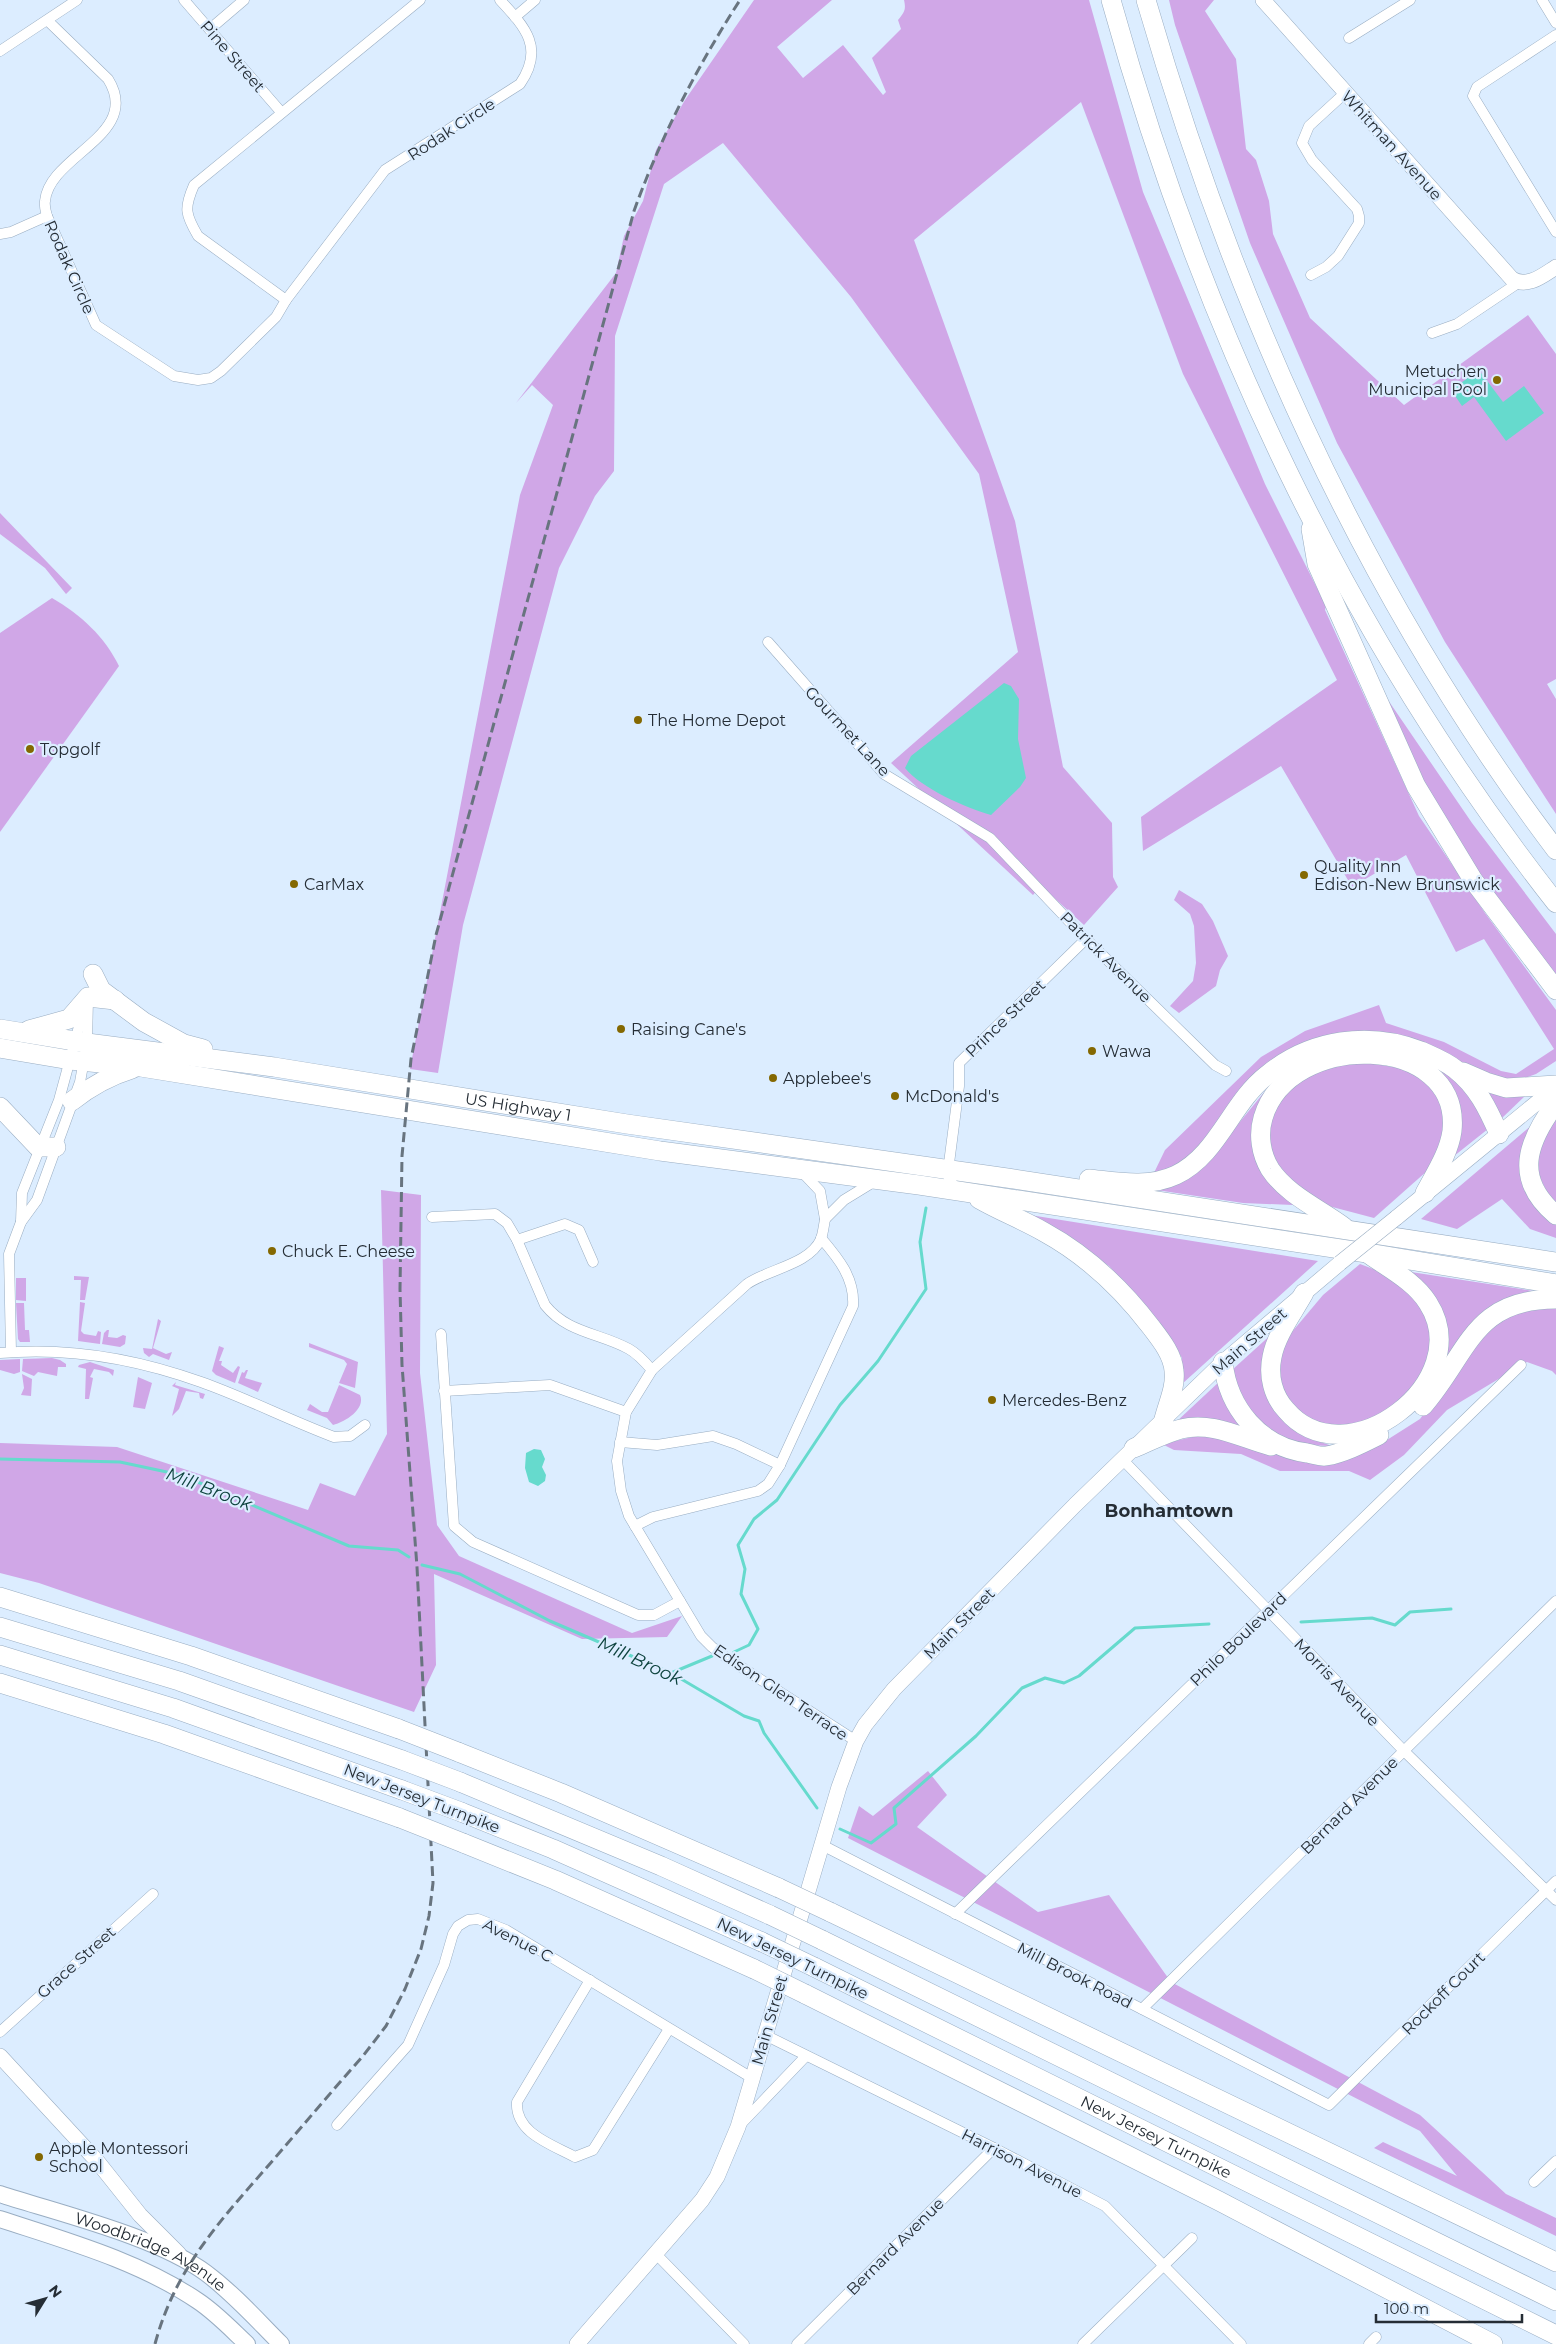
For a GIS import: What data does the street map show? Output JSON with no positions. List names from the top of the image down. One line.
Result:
{"streets":{"highway":["US Highway 1","New Jersey Turnpike"],"main road":["Whitman Avenue","Main Street","Woodbridge Avenue"],"street":["Pine Street","Rodak Circle","Gourmet Lane","Patrick Avenue","Prince Street","Philo Boulevard","Morris Avenue","Edison Glen Terrace","Bernard Avenue","Avenue C","Grace Street","Mill Brook Road","Rockoff Court","Harrison Avenue"]},"crossings":[["Gourmet Lane","Patrick Avenue"],["Patrick Avenue","Prince Street"],["Prince Street","US Highway 1"],["Main Street","Morris Avenue"],["Main Street","Edison Glen Terrace"],["Main Street","Avenue C"],["Main Street","Mill Brook Road"],["Main Street","Harrison Avenue"],["Philo Boulevard","Morris Avenue"],["Philo Boulevard","Mill Brook Road"],["Morris Avenue","Bernard Avenue"],["Morris Avenue","Rockoff Court"],["Bernard Avenue","Mill Brook Road"],["Bernard Avenue","Harrison Avenue"],["Mill Brook Road","Rockoff Court"]],"districts":["Bonhamtown"],"water":["Mill Brook"],"places":["Metuchen Municipal Pool","The Home Depot","Topgolf","Quality Inn Edison-New Brunswick","CarMax","Raising Cane's","Wawa","Applebee's","McDonald's","Chuck E. Cheese","Mercedes-Benz","Apple Montessori School"],"scale_bar":"100 m","north":"top right"}
